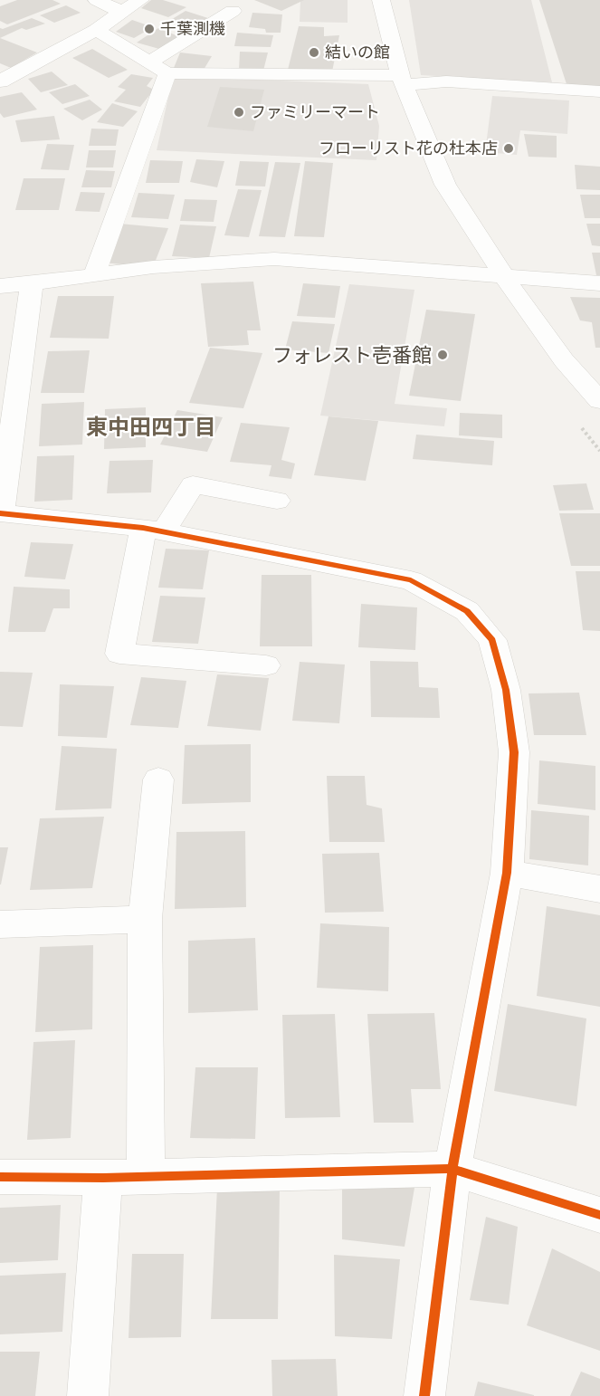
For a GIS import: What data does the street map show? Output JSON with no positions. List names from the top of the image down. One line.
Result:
{"districts":["東中田四丁目"],"places":["千葉測機","結いの館","ファミリーマート","フローリスト花の杜本店","フォレスト壱番館"]}
